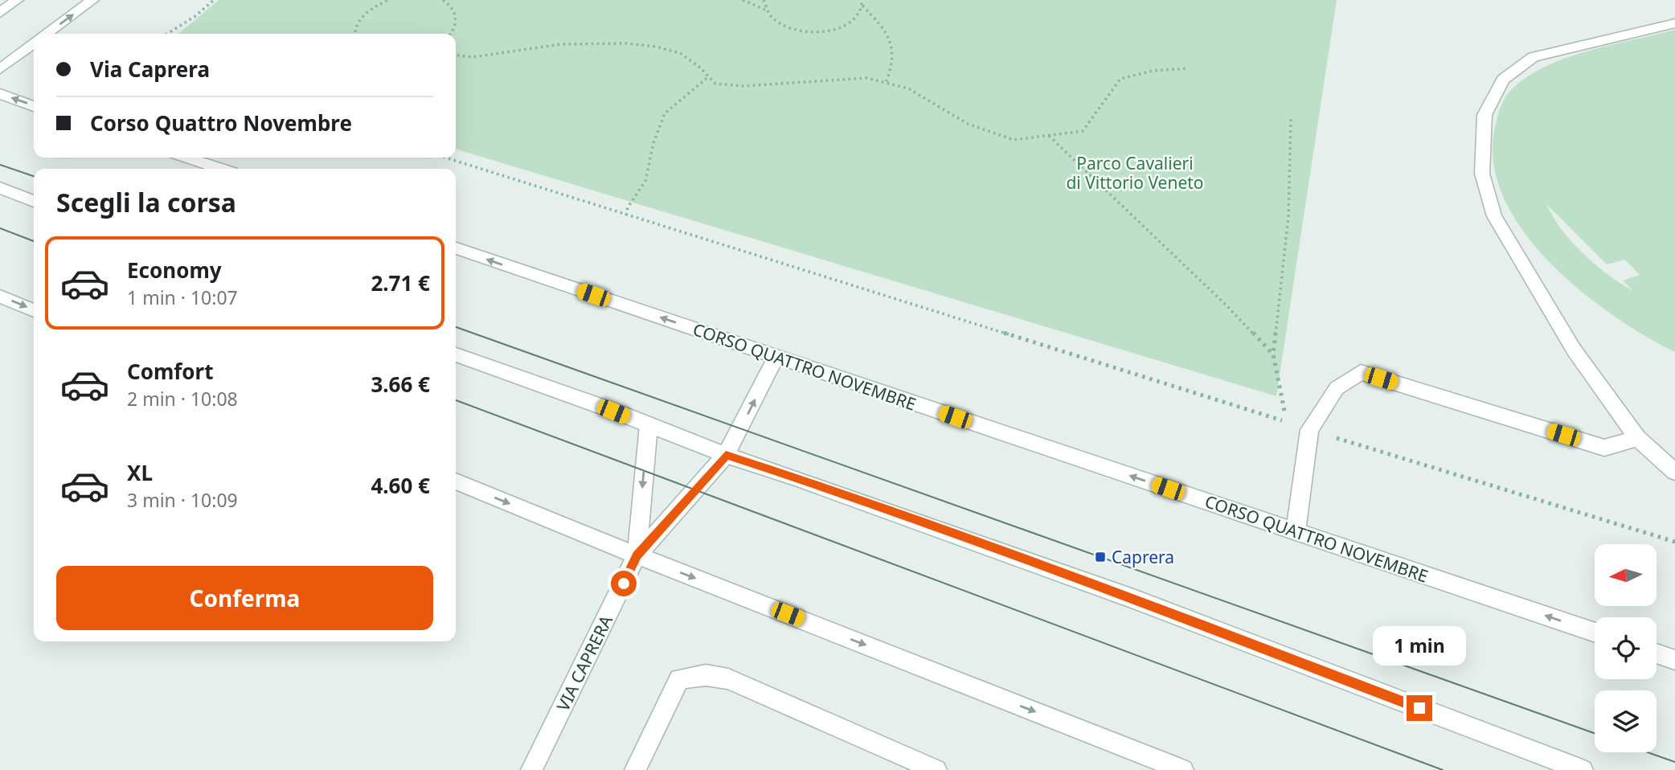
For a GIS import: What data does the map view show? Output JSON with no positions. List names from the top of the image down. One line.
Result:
{"streets":{"street":["CORSO QUATTRO NOVEMBRE","VIA CAPRERA"]},"crossings":[["CORSO QUATTRO NOVEMBRE","VIA CAPRERA"]],"parks":["Parco Cavalieri di Vittorio Veneto"],"places":{"transit":["Caprera"]},"north":"left","page":{"banner":["Via Caprera","Corso Quattro Novembre"],"heading":"Scegli la corsa","list":[{"name":"Economy","note":"1 min · 10:07","value":"2.71 €"},{"name":"Comfort","note":"2 min · 10:08","value":"3.66 €"},{"name":"XL","note":"3 min · 10:09","value":"4.60 €"}],"buttons":"Conferma","bubble":"1 min"}}
